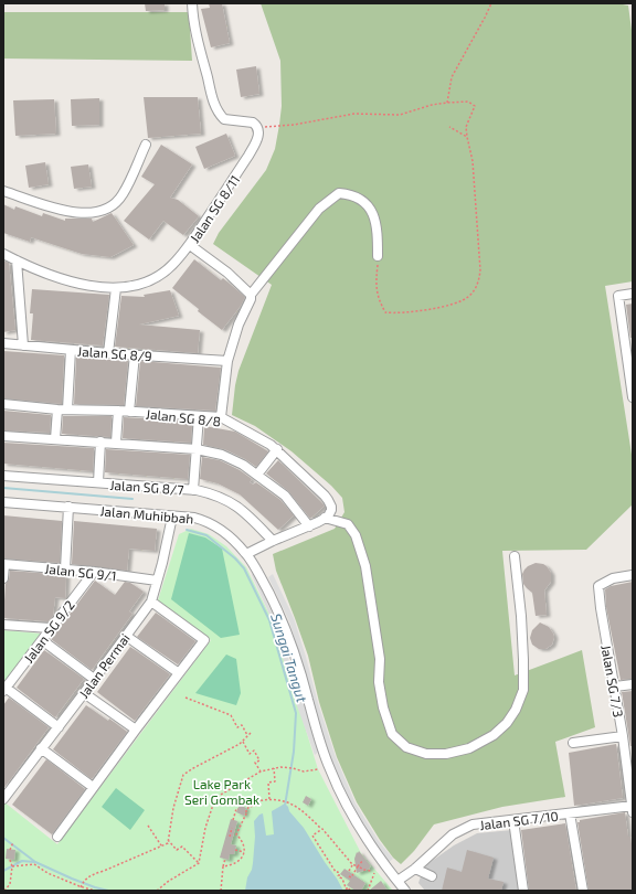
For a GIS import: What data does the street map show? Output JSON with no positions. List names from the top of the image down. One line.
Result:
{"streets":{"street":["Jalan SG 8/11","Jalan SG 8/9","Jalan SG 8/8","Jalan SG 8/7","Jalan Muhibbah","Jalan SG 9/1","Jalan SG 9/2","Jalan Permai","Jalan SG 7/3","Jalan SG 7/10"]},"crossings":[["Jalan Muhibbah","Jalan Permai"],["Jalan Muhibbah","Jalan SG 7/10"],["Jalan SG 9/1","Jalan SG 9/2"],["Jalan SG 9/1","Jalan Permai"],["Jalan SG 7/3","Jalan SG 7/10"]],"water":["Sungai Tangut"],"parks":["Lake Park Seri Gombak"]}
